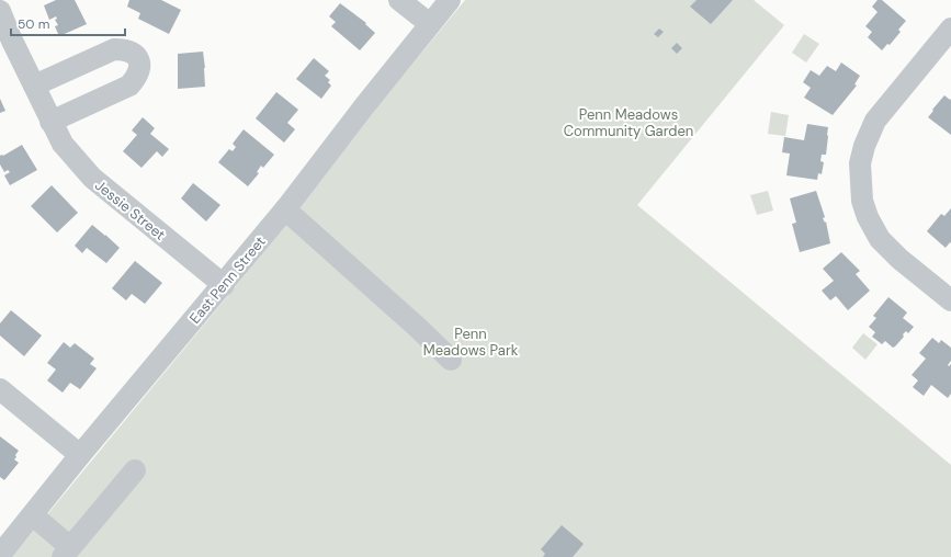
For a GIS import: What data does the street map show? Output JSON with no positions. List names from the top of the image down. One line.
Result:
{"streets":{"street":["Jessie Street","East Penn Street"]},"crossings":[["Jessie Street","East Penn Street"]],"parks":["Penn Meadows Community Garden","Penn Meadows Park"],"scale_bar":"50 m"}
